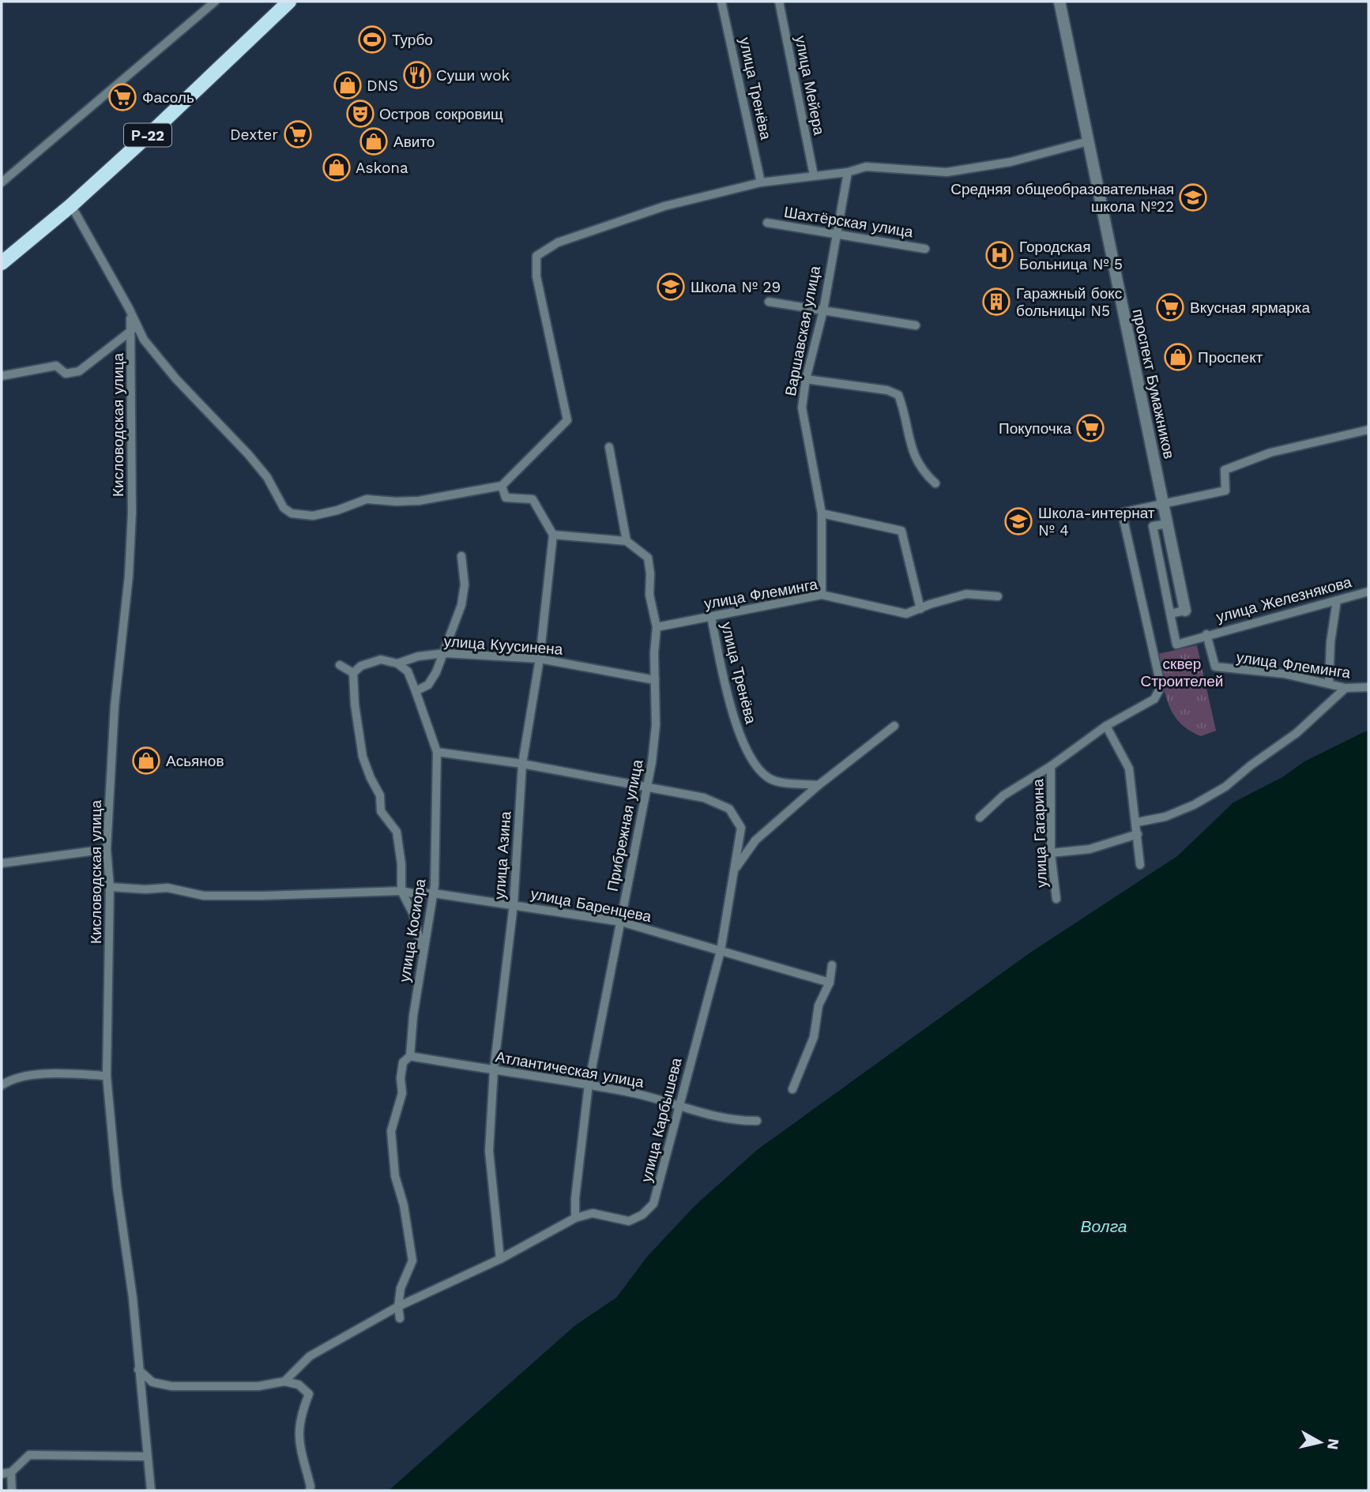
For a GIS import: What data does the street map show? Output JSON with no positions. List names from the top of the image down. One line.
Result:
{"streets":{"highway":["Р-22"],"street":["улица Мейера","улица Тренёва","Шахтёрская улица","Варшавская улица","проспект Бумажников","Кисловодская улица","улица Флеминга","улица Железнякова","улица Куусинена","Прибрежная улица","улица Гагарина","улица Азина","улица Баренцева","улица Косиора","Атлантическая улица","улица Карбышева"]},"crossings":[["улица Тренёва","улица Флеминга"],["Шахтёрская улица","Варшавская улица"],["Варшавская улица","улица Флеминга"],["Кисловодская улица","улица Баренцева"],["улица Флеминга","улица Железнякова"],["улица Флеминга","Прибрежная улица"],["улица Куусинена","Прибрежная улица"],["улица Куусинена","улица Азина"],["улица Куусинена","улица Косиора"],["Прибрежная улица","улица Баренцева"],["Прибрежная улица","Атлантическая улица"],["Прибрежная улица","улица Карбышева"],["улица Азина","улица Баренцева"],["улица Азина","Атлантическая улица"],["улица Азина","улица Карбышева"],["улица Баренцева","улица Косиора"],["улица Баренцева","улица Карбышева"],["улица Косиора","Атлантическая улица"],["улица Косиора","улица Карбышева"],["Атлантическая улица","улица Карбышева"]],"water":["Волга"],"parks":["сквер Строителей"],"places":{"sports":["Турбо"],"restaurant":["Суши wok"],"shop":["DNS","Авито","Askona","Проспект","Асьянов"],"supermarket":["Фасоль","Dexter","Вкусная ярмарка","Покупочка"],"theatre":["Остров сокровищ"],"school or university":["Средняя общеобразовательная школа №22","Школа № 29","Школа-интернат № 4"],"hospital":["Городская Больница № 5"],"building":["Гаражный бокс больницы N5"]},"north":"right"}
